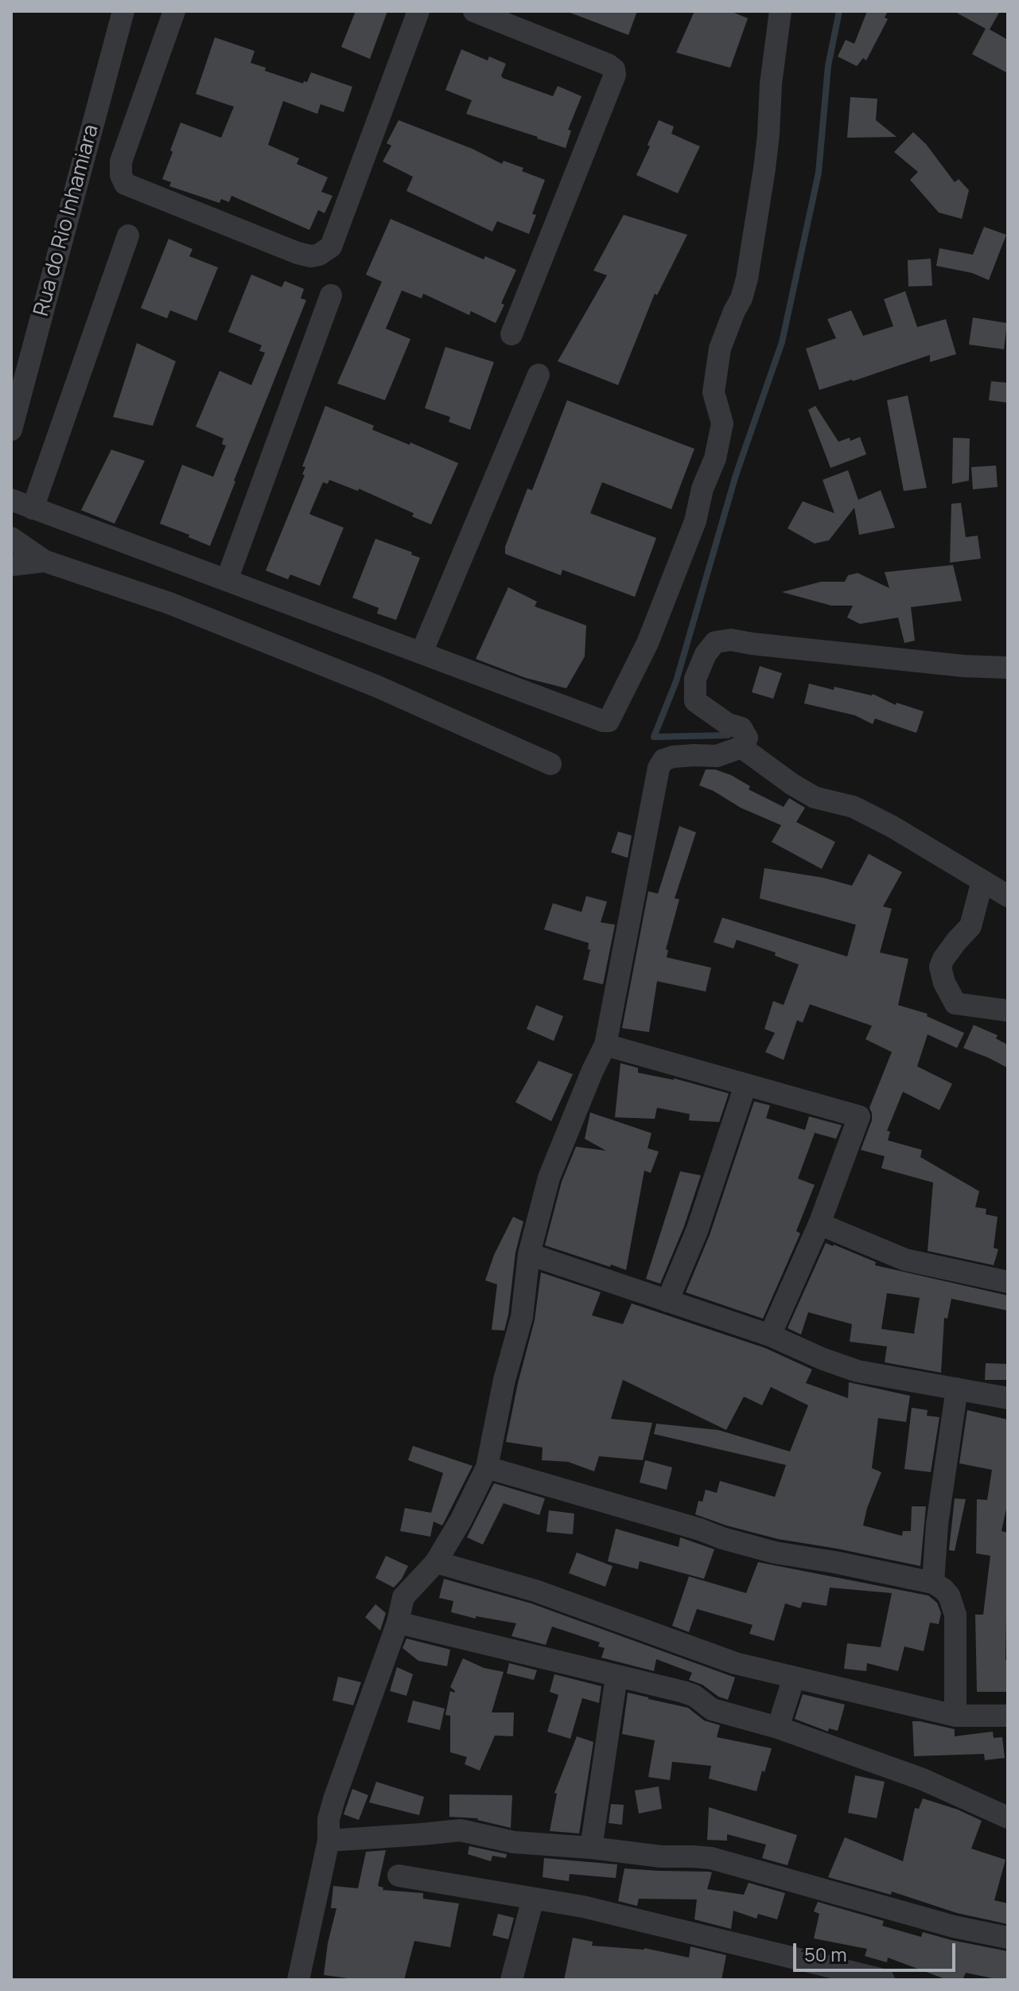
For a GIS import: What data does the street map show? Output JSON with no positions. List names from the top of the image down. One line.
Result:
{"streets":{"street":["Rua do Rio Inhamiara"]},"scale_bar":"50 m"}
